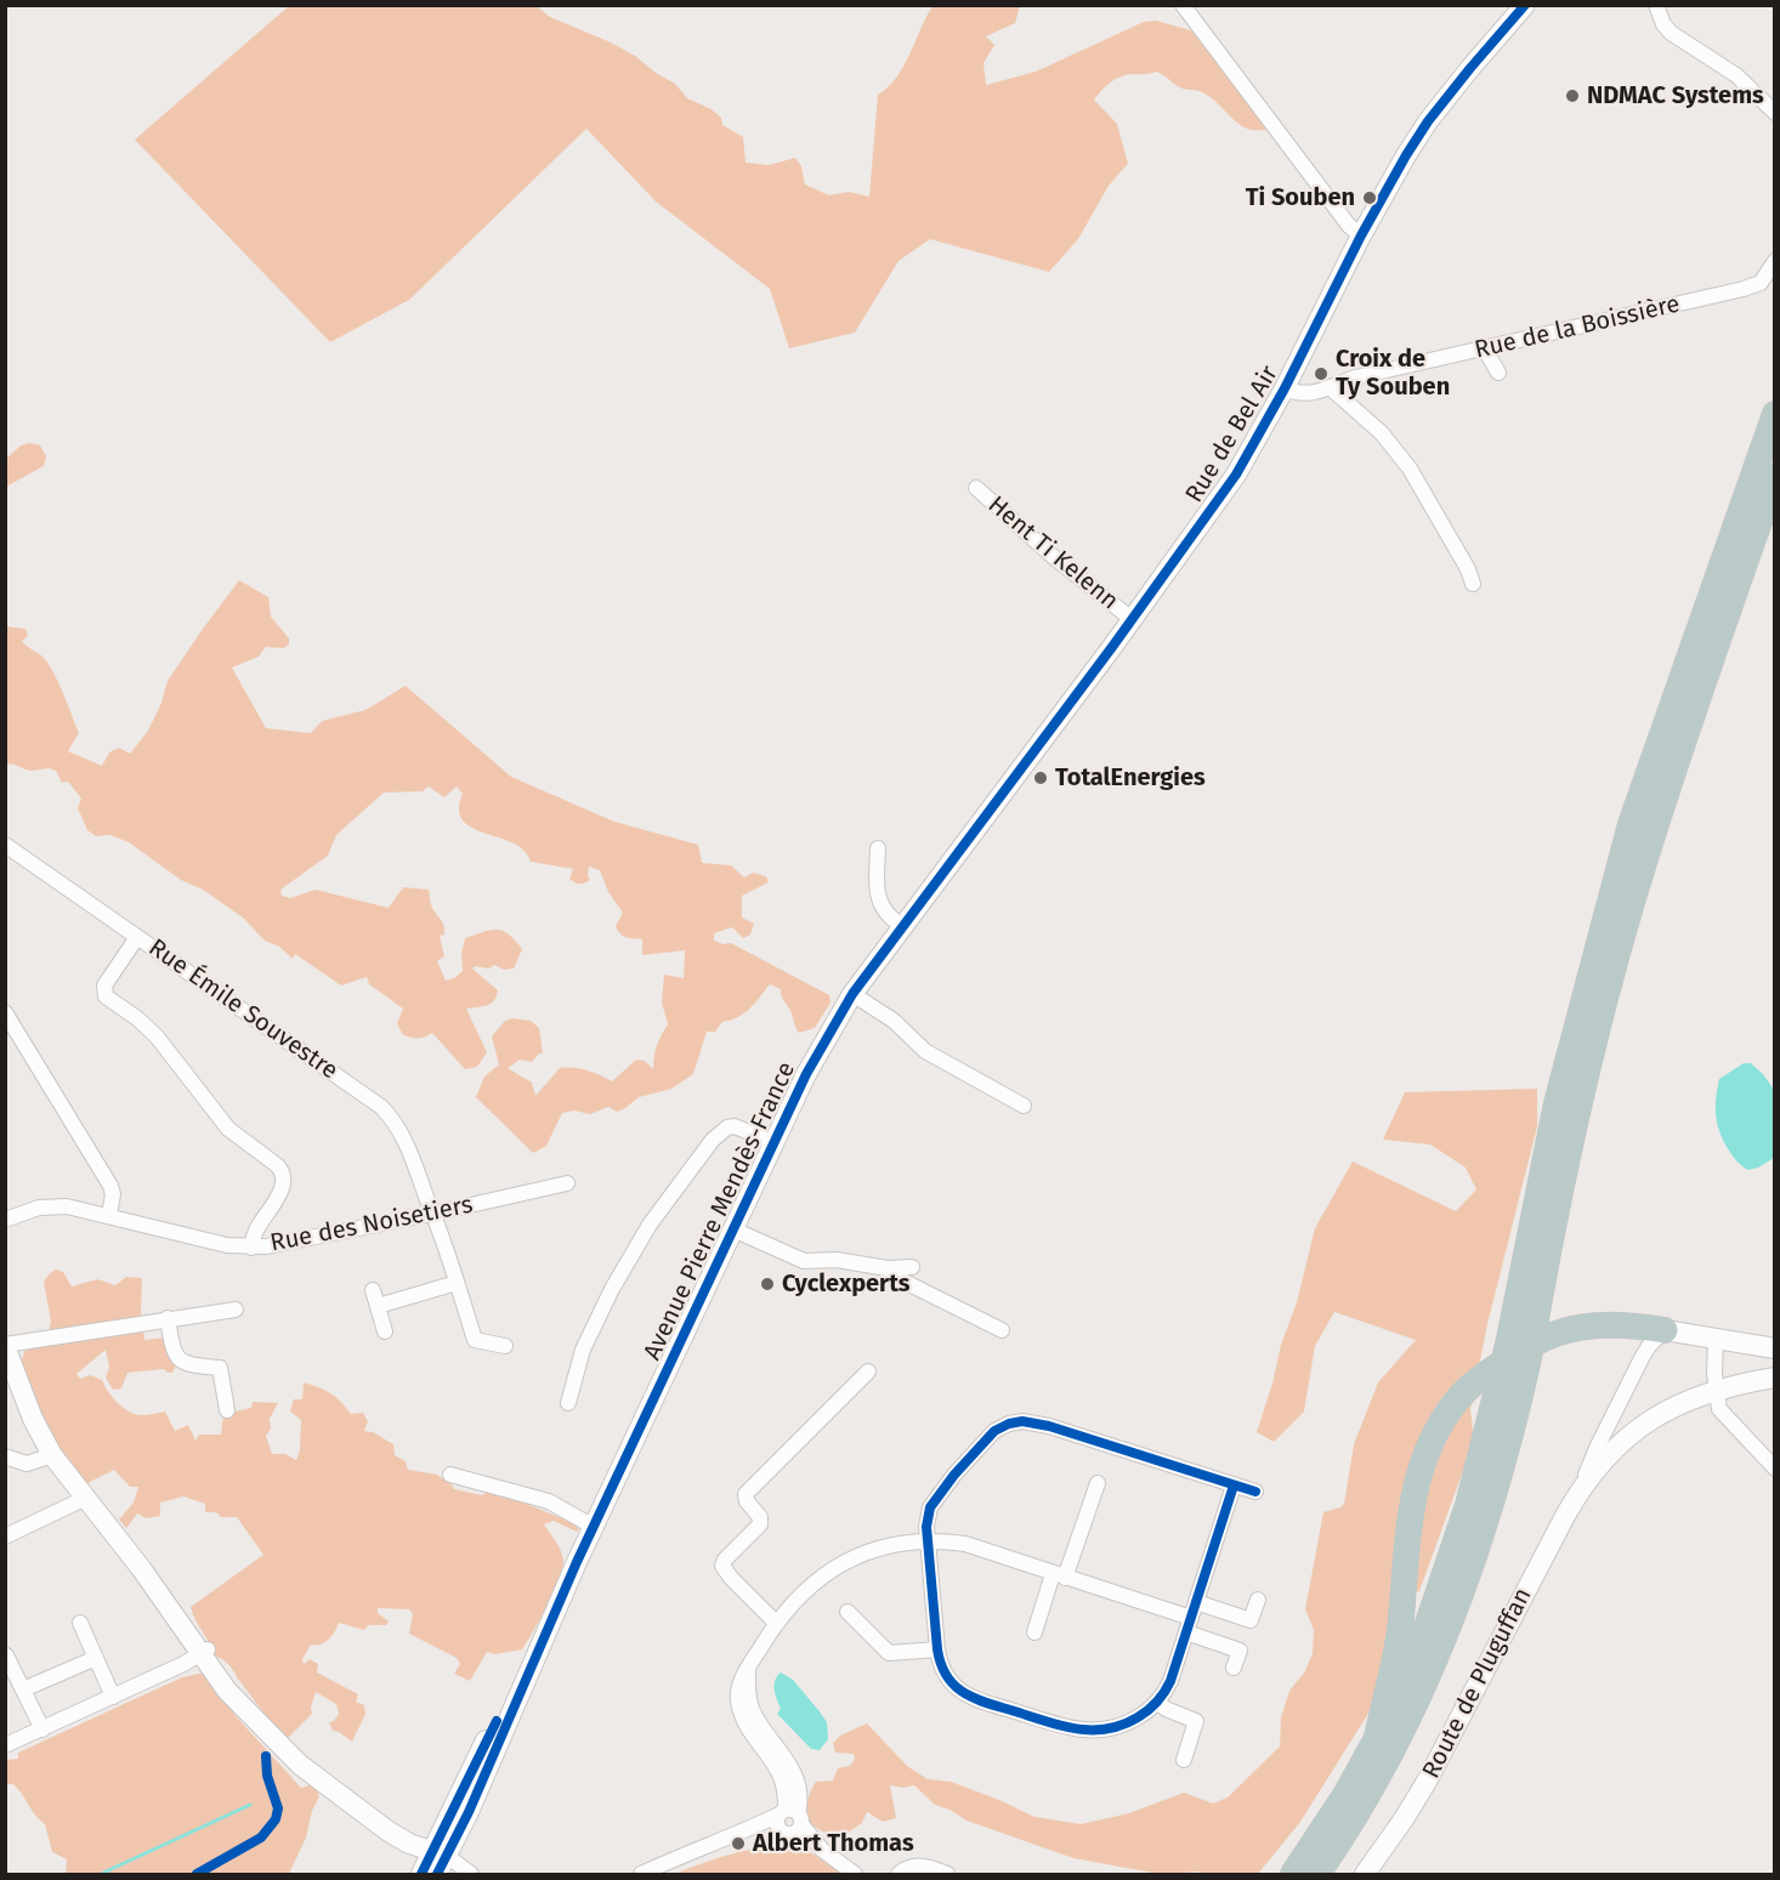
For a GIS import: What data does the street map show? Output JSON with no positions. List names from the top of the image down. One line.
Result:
{"streets":{"street":["Rue de la Boissière","Rue de Bel Air","Hent Ti Kelenn","Rue Émile Souvestre","Avenue Pierre Mendès-France","Rue des Noisetiers","Route de Pluguffan"]},"crossings":[["Rue de la Boissière","Rue de Bel Air"],["Rue de Bel Air","Hent Ti Kelenn"],["Rue de Bel Air","Avenue Pierre Mendès-France"],["Rue Émile Souvestre","Rue des Noisetiers"]],"places":["NDMAC Systems","Ti Souben","Croix de Ty Souben","TotalEnergies","Cyclexperts","Albert Thomas"]}
